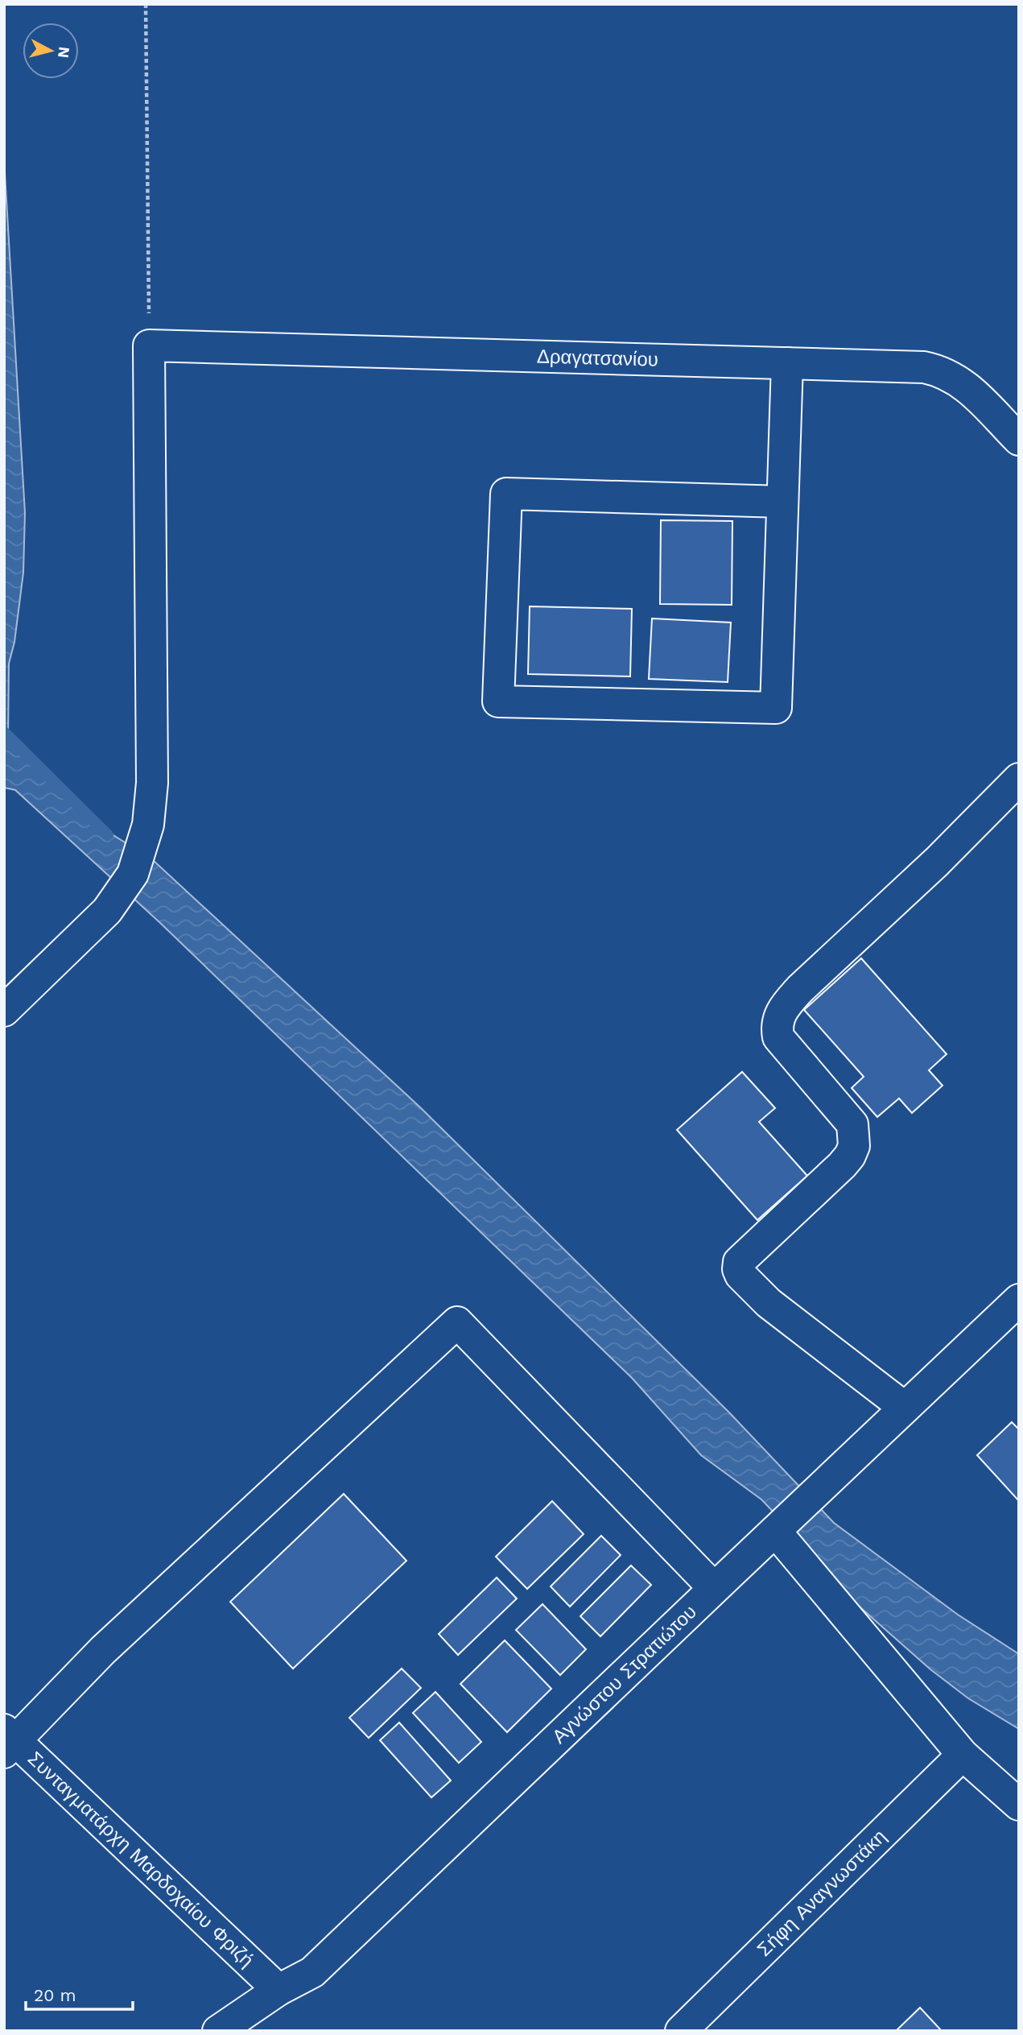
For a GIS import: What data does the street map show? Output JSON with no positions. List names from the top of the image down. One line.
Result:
{"streets":{"street":["Δραγατσανίου","Αγνώστου Στρατιώτου","Συνταγματάρχη Μαρδοχαίου Φριζή","Σήφη Αναγνωστάκη"]},"crossings":[["Αγνώστου Στρατιώτου","Συνταγματάρχη Μαρδοχαίου Φριζή"]],"scale_bar":"20 m","north":"right"}
